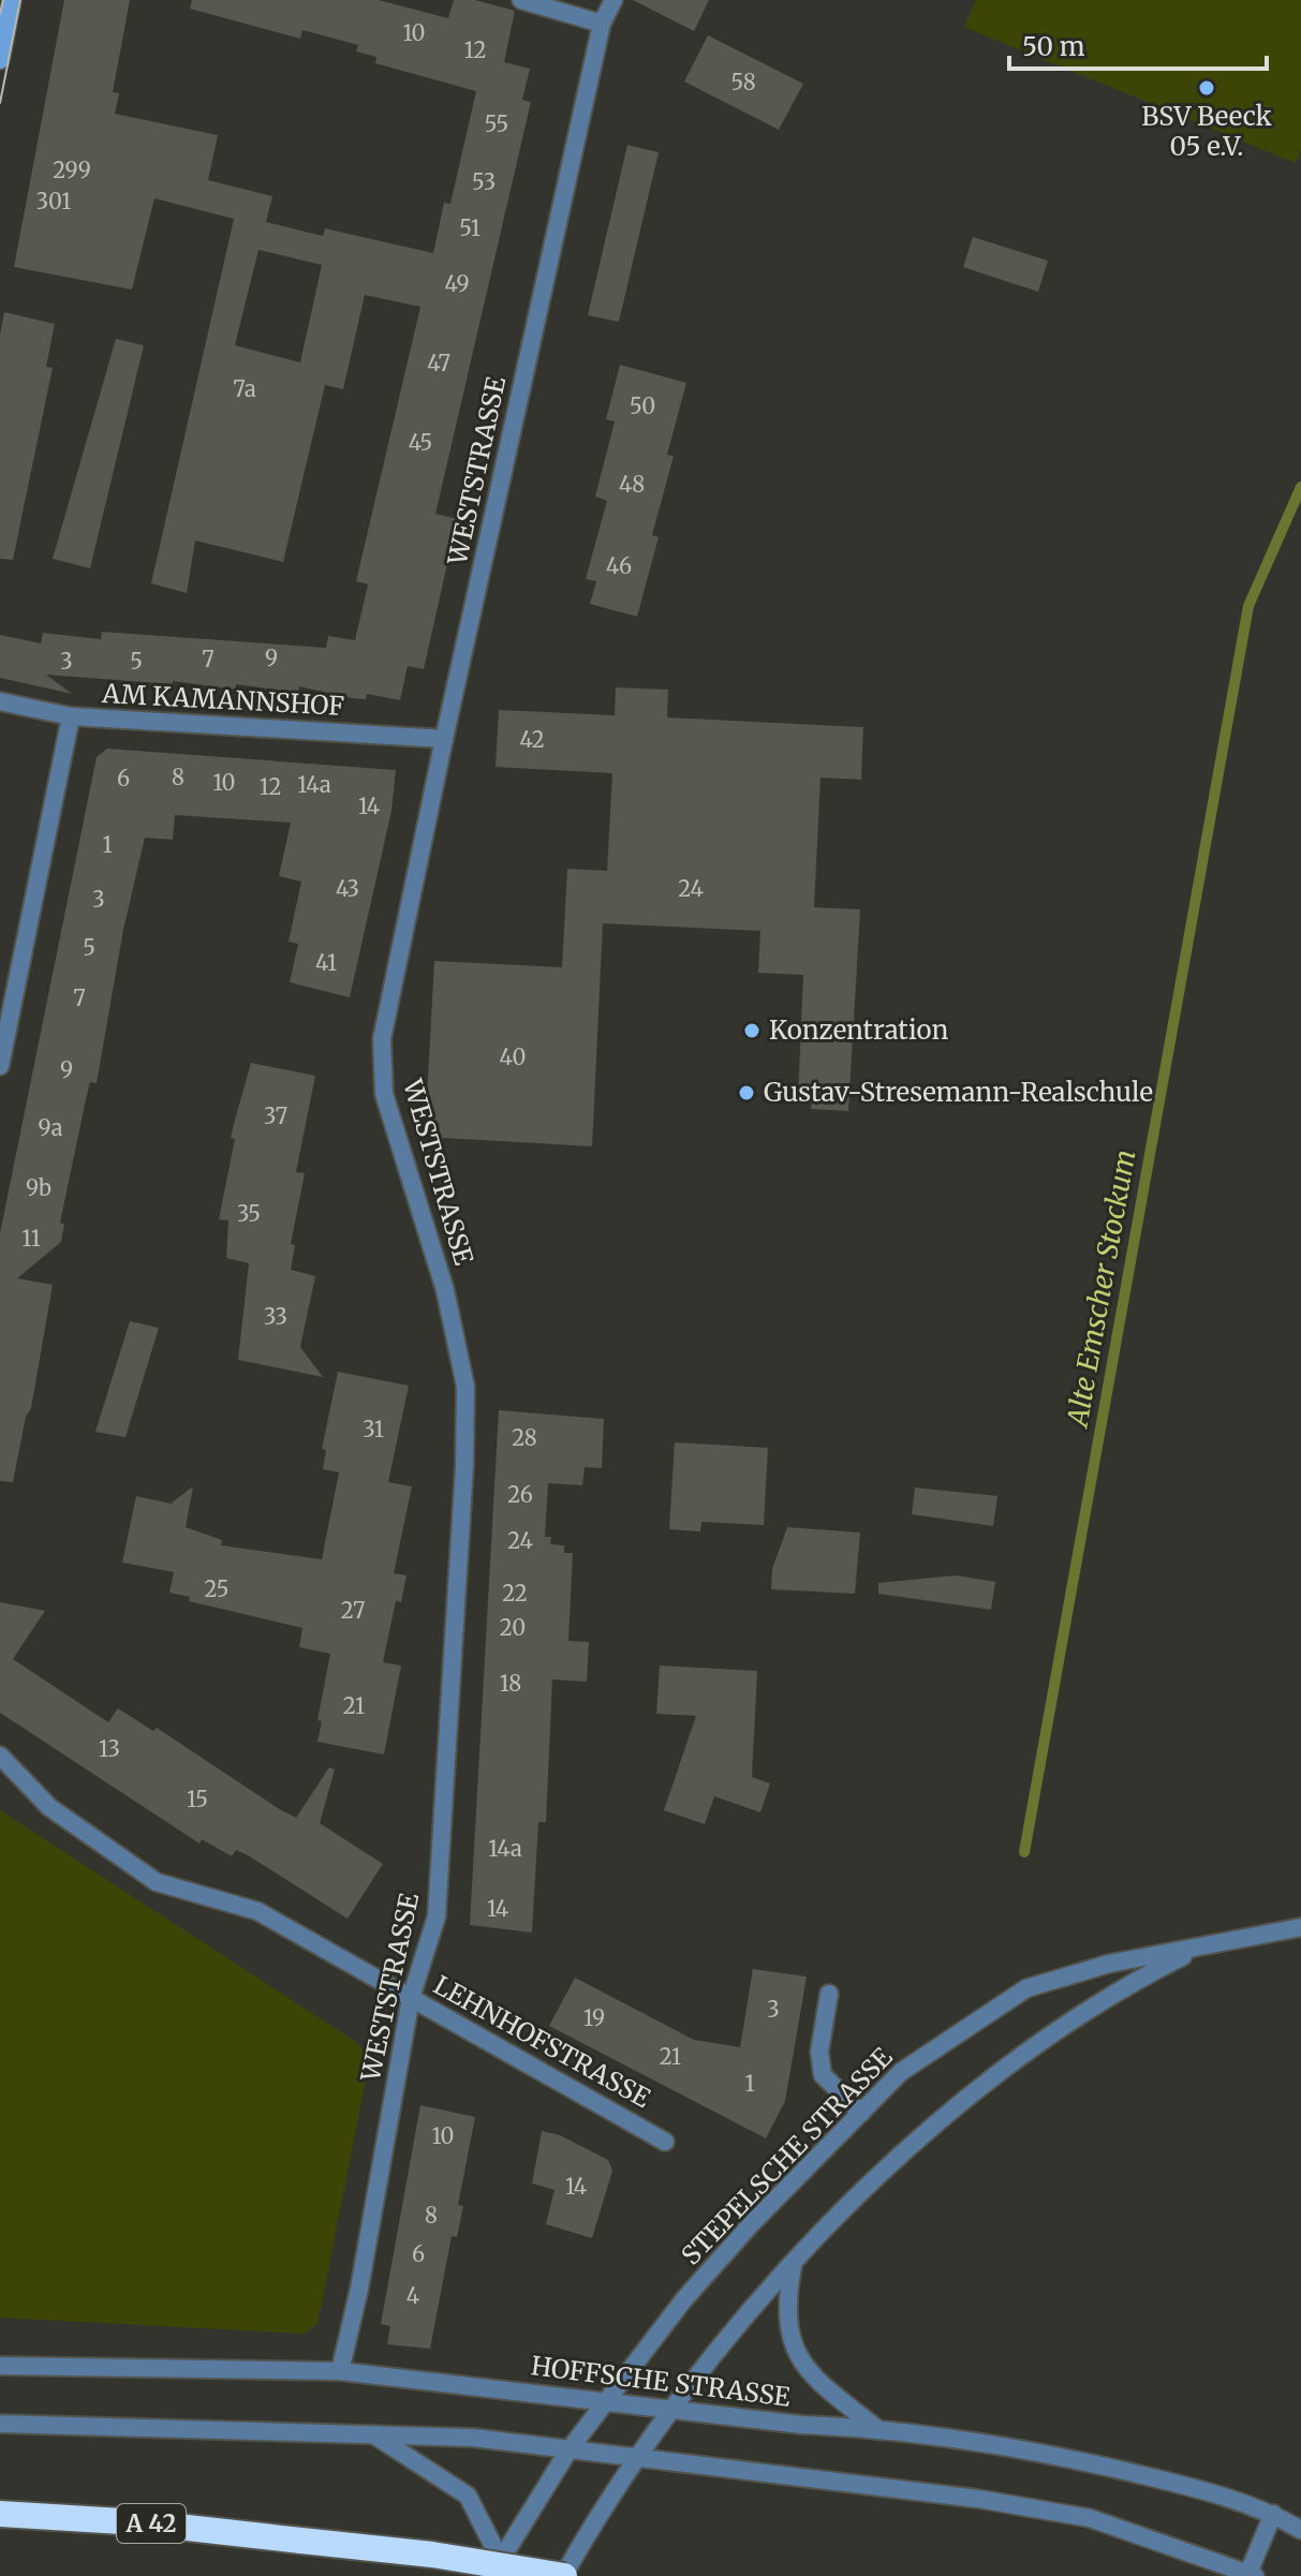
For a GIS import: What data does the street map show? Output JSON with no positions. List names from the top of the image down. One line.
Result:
{"streets":{"highway":["A 42"],"street":["WESTSTRASSE","AM KAMANNSHOF","LEHNHOFSTRASSE","STEPELSCHE STRASSE","HOFFSCHE STRASSE"]},"crossings":[["WESTSTRASSE","AM KAMANNSHOF"],["WESTSTRASSE","LEHNHOFSTRASSE"],["WESTSTRASSE","HOFFSCHE STRASSE"],["STEPELSCHE STRASSE","HOFFSCHE STRASSE"],["STEPELSCHE STRASSE","A 42"]],"water":["Alte Emscher Stockum"],"places":["BSV Beeck 05 e.V.","Konzentration","Gustav-Stresemann-Realschule"],"house_numbers":["10","12","58","55","299","53","301","51","49","47","7a","50","45","48","46","9","7","3","5","42","8","6","10","14a","12","14","1","43","24","3","5","41","7","40","9","37","9a","9b","35","11","33","31","28","26","24","25","22","27","20","18","21","13","15","14a","14","3","19","21","1","10","14","8","6","4"],"scale_bar":"50 m"}
